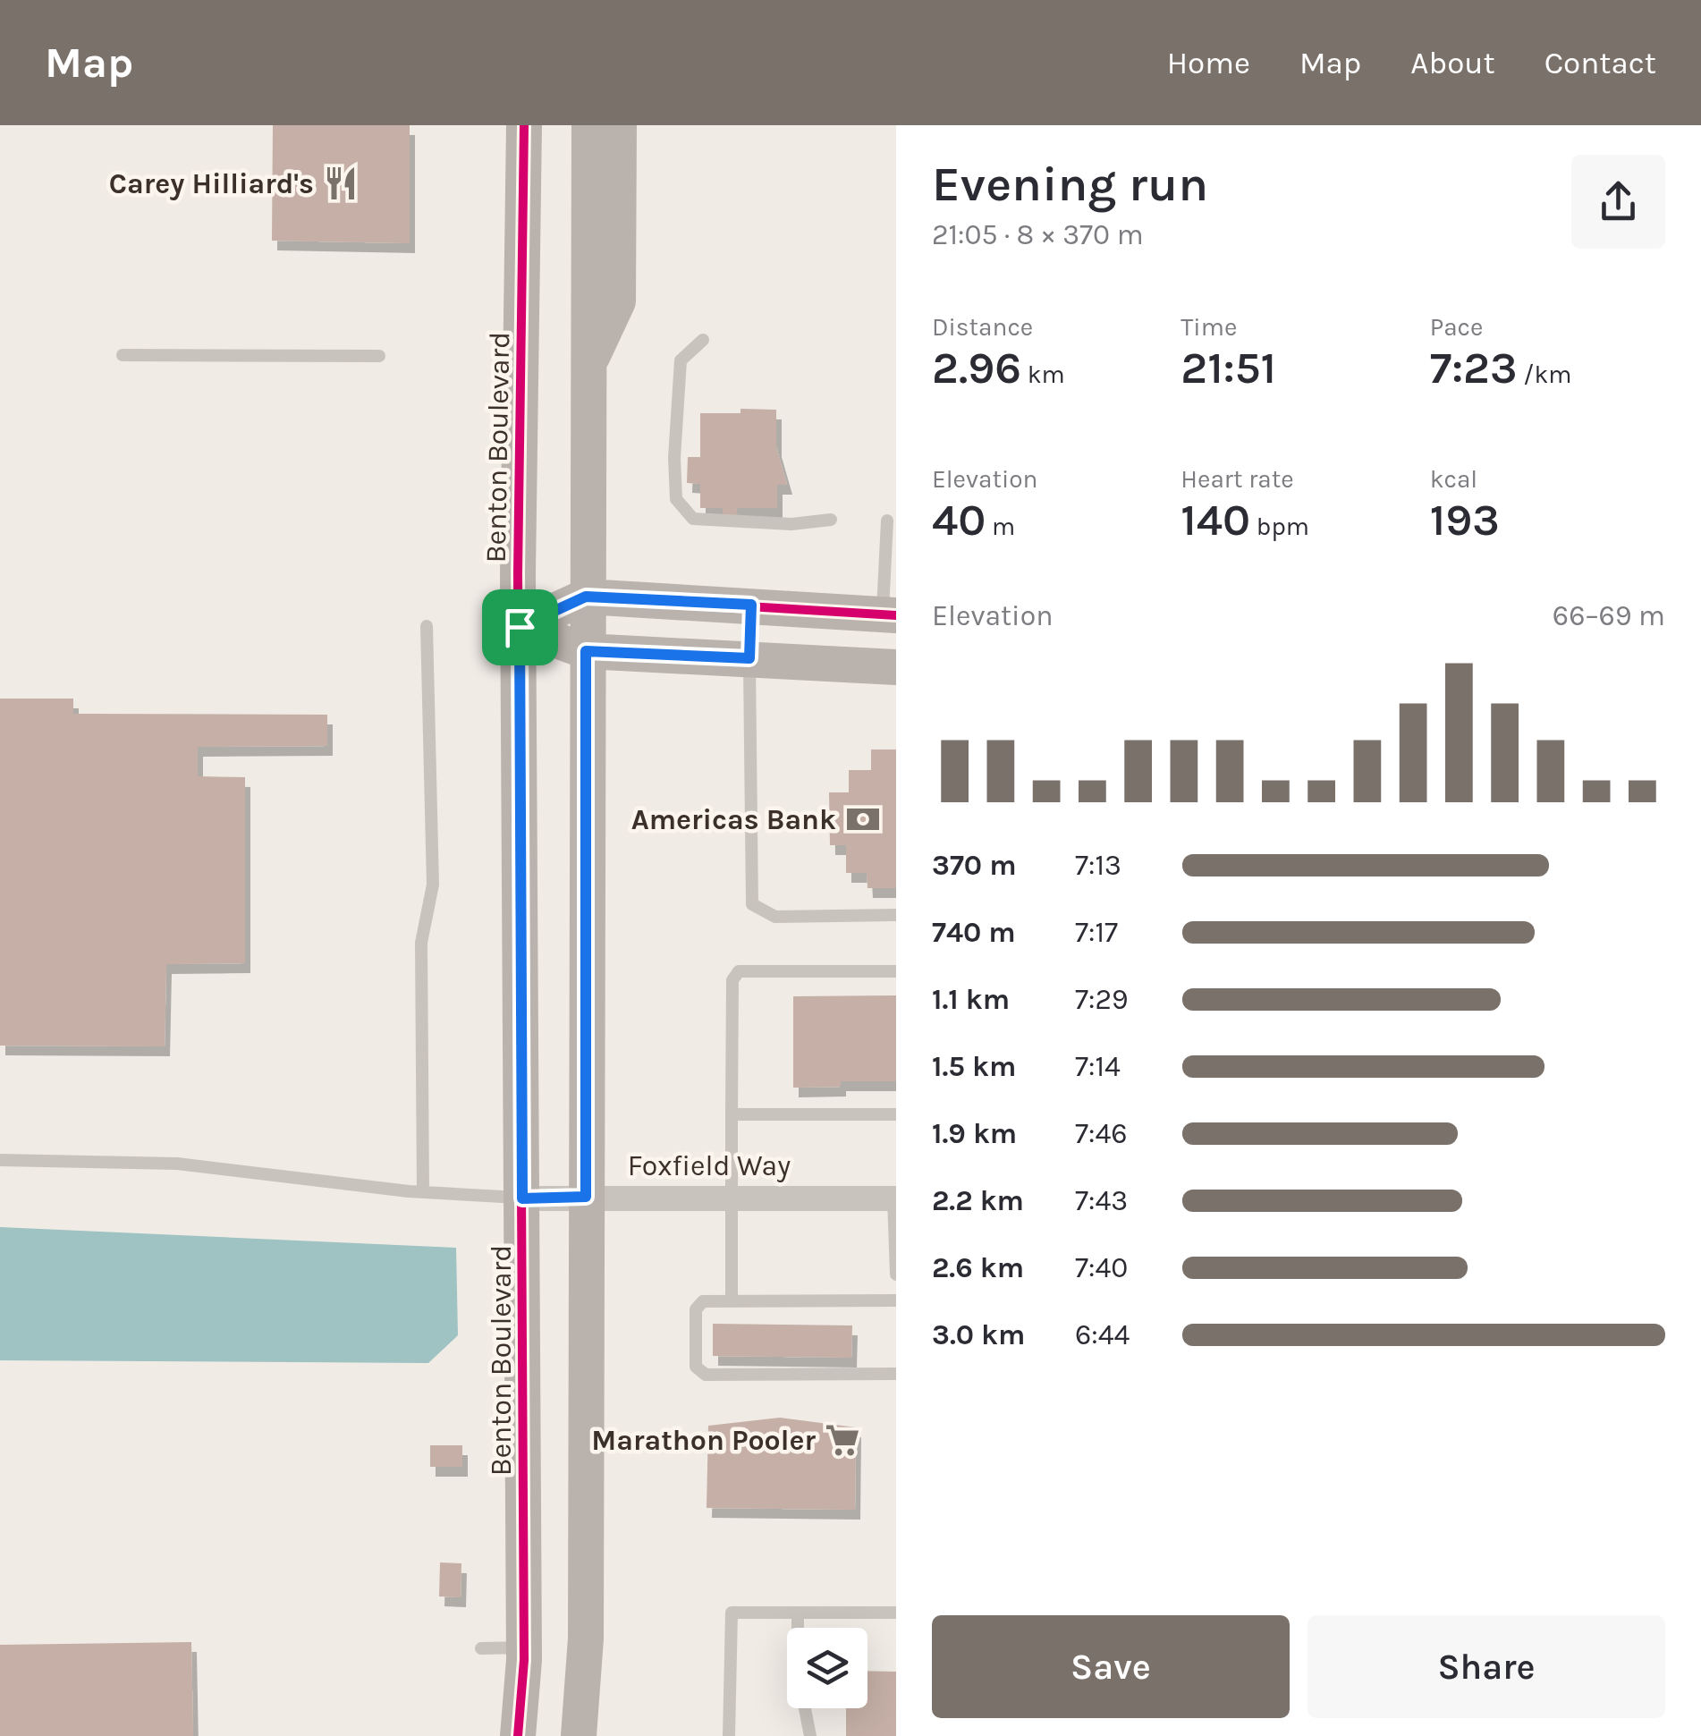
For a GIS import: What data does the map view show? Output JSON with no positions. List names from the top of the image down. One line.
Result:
{"streets":{"street":["Benton Boulevard","Foxfield Way"]},"crossings":[["Benton Boulevard","Foxfield Way"]],"places":{"restaurant":["Carey Hilliard's"],"bank":["Americas Bank"],"supermarket":["Marathon Pooler"]},"page":{"header":"Map","nav":["Home","Map","About","Contact"],"heading":["Evening run","21:05 · 8 × 370 m"],"stats":[["Distance","2.96 km"],["Time","21:51"],["Pace","7:23 /km"],["Elevation","40 m"],["Heart rate","140 bpm"],["kcal","193"]],"chart":["Elevation","66–69 m"],"list":[{"name":"370 m","note":"7:13"},{"name":"740 m","note":"7:17"},{"name":"1.1 km","note":"7:29"},{"name":"1.5 km","note":"7:14"},{"name":"1.9 km","note":"7:46"},{"name":"2.2 km","note":"7:43"},{"name":"2.6 km","note":"7:40"},{"name":"3.0 km","note":"6:44"}],"buttons":["Save","Share"]}}
